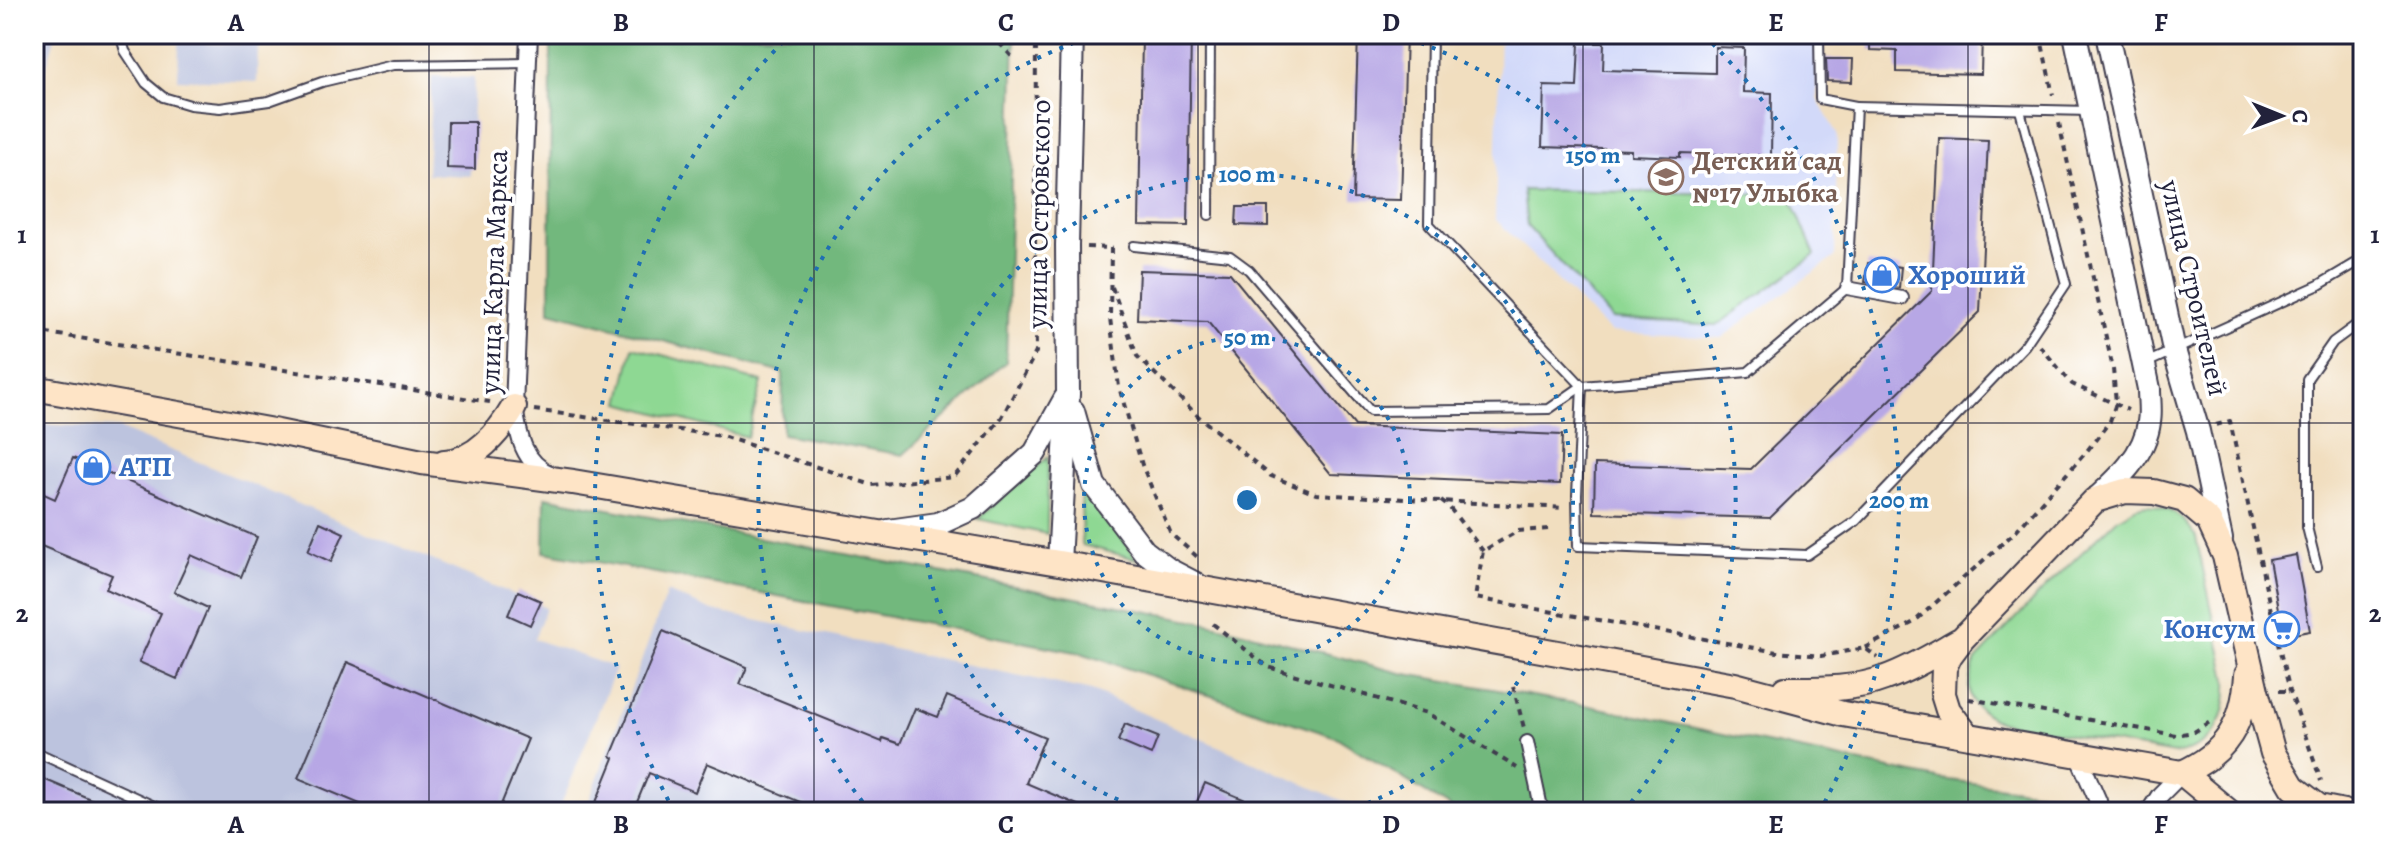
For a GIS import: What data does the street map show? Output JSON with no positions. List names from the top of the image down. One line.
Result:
{"streets":{"street":["улица Островского","улица Карла Маркса","улица Строителей"]},"places":{"school or university":["Детский сад №17 Улыбка"],"shop":["Хороший","АТП"],"supermarket":["Консум"]},"north":"right","grid":{"columns":["A","B","C","D","E","F"],"rows":["1","2"]},"rings":["150 m","100 m","50 m","200 m"]}
